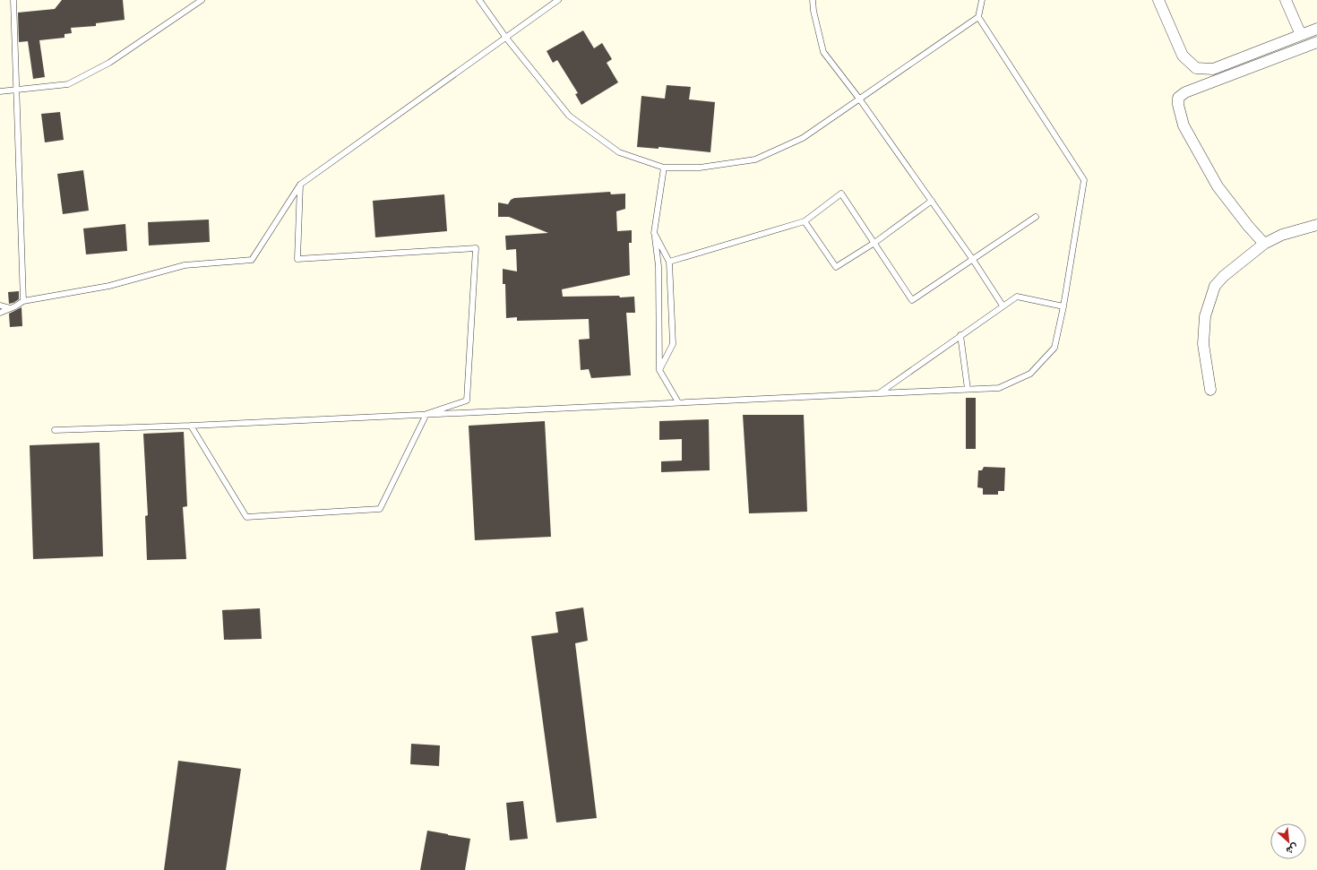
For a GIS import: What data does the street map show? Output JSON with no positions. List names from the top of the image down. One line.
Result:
{"north":"bottom right"}
